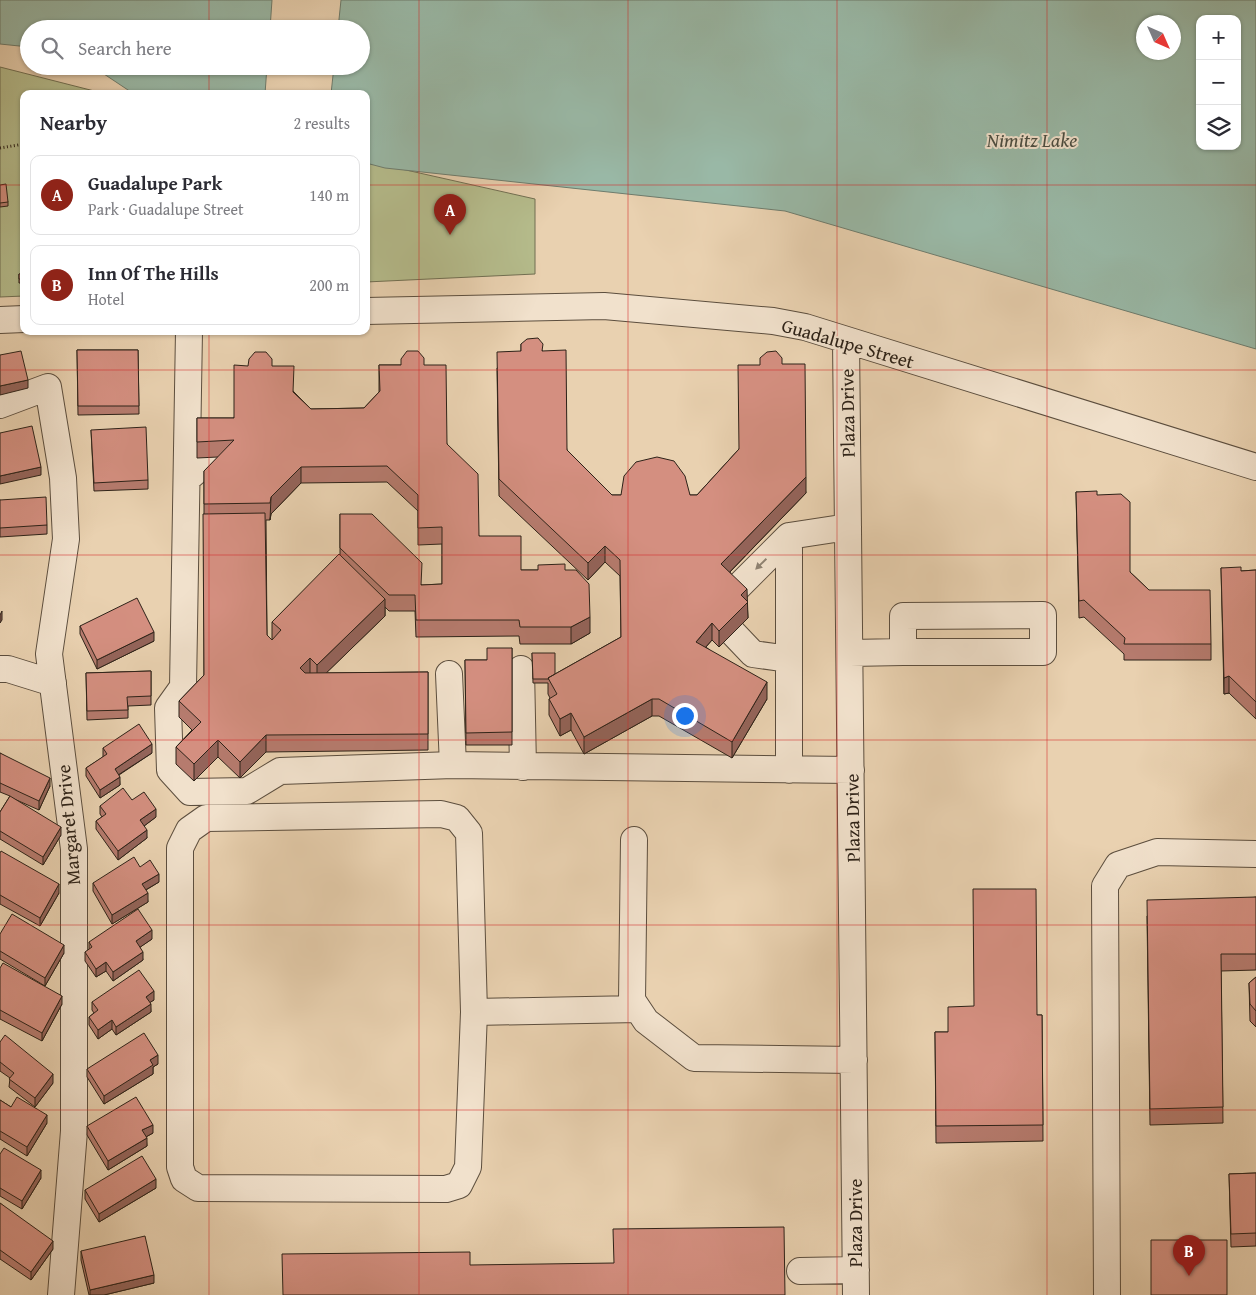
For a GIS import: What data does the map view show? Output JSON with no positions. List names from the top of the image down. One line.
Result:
{"streets":{"street":["Guadalupe Street","Plaza Drive","Margaret Drive"]},"crossings":[["Guadalupe Street","Plaza Drive"]],"water":["Nimitz Lake"],"north":"bottom right","page":{"map_buttons":["+","−"],"search":"Search here","heading":["Nearby","2 results"],"list":[{"mark":"A","name":"Guadalupe Park","note":"Park · Guadalupe Street","value":"140 m"},{"mark":"B","name":"Inn Of The Hills","note":"Hotel","value":"200 m"}],"pins":["A","B"]}}
